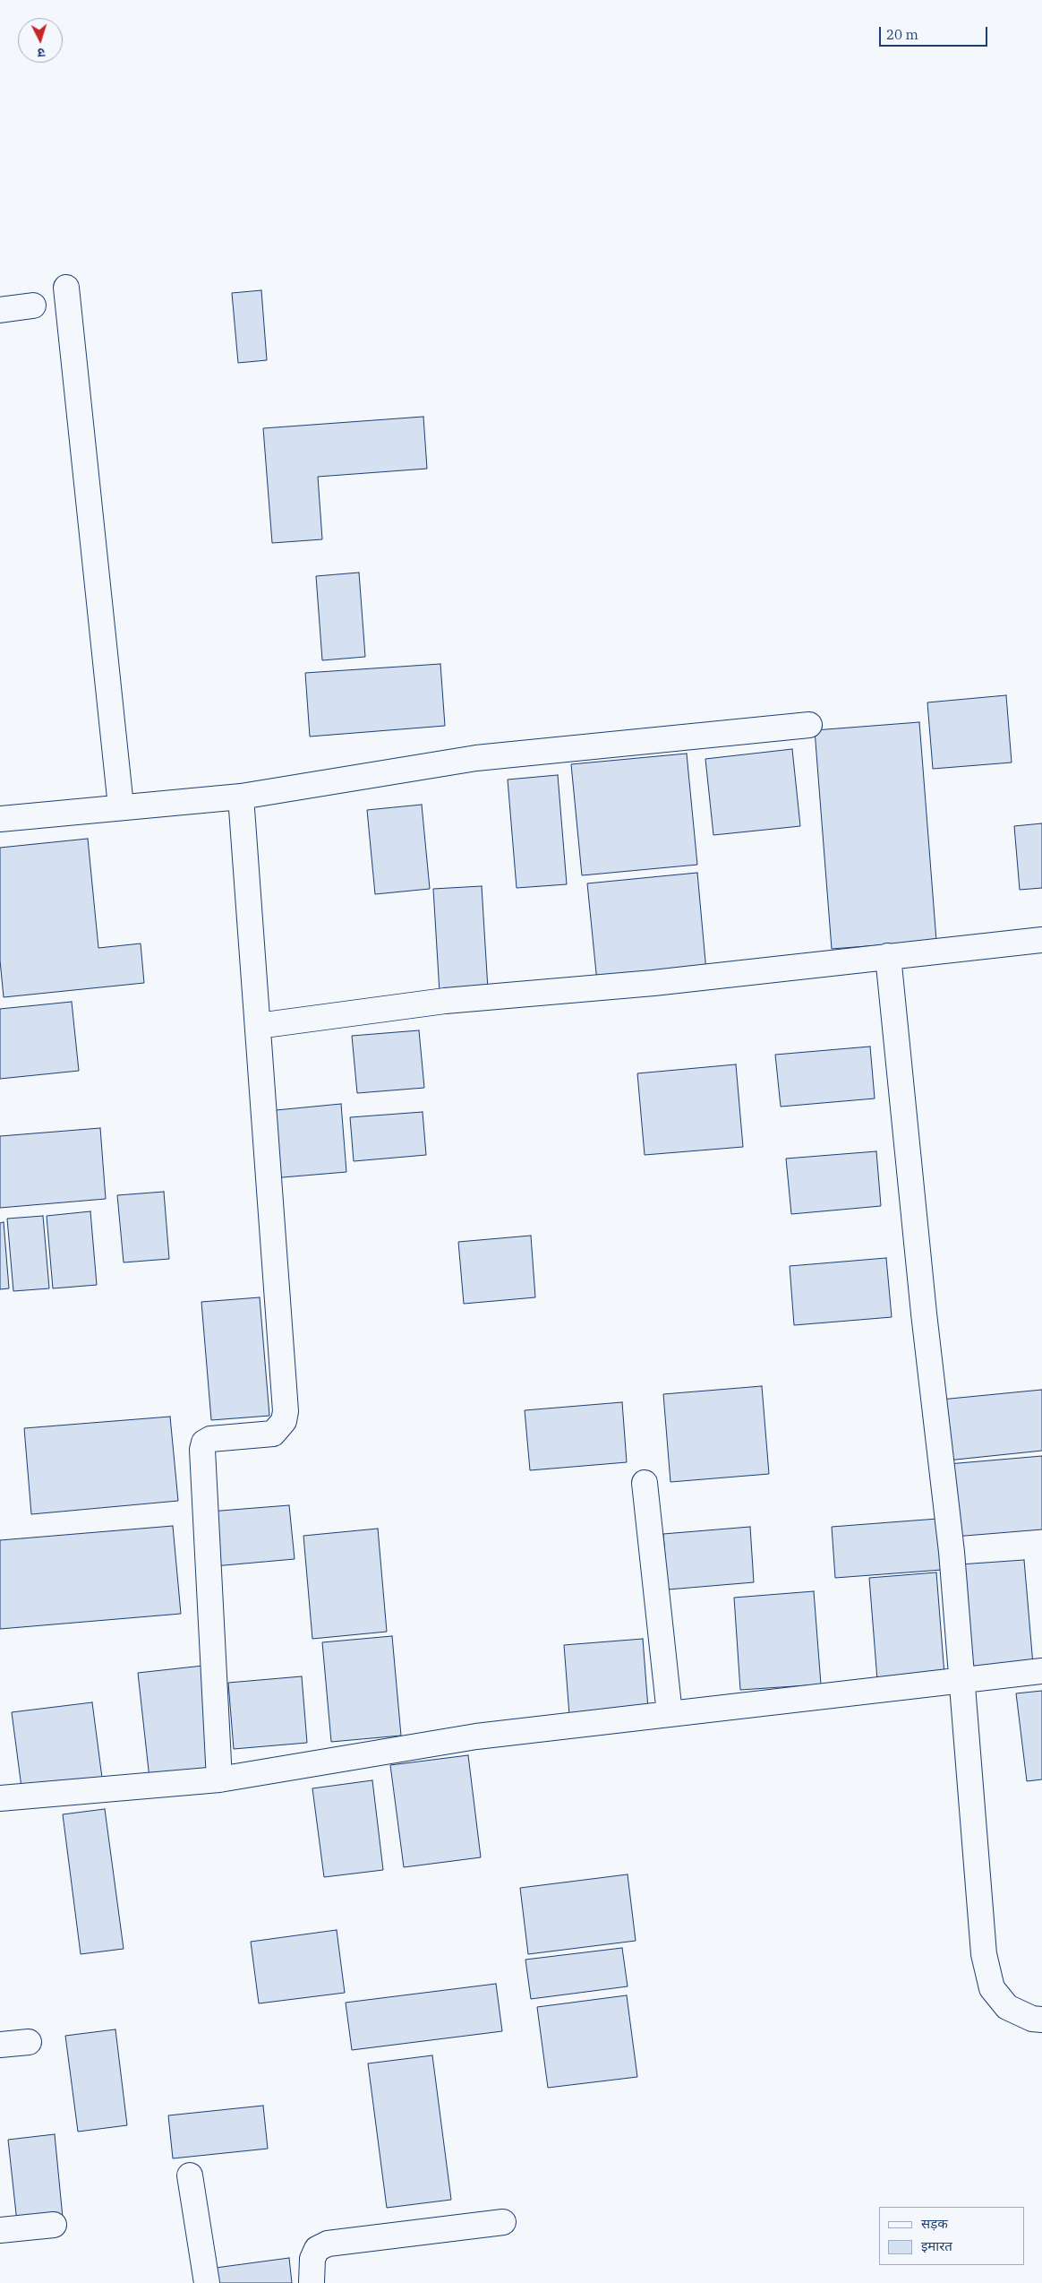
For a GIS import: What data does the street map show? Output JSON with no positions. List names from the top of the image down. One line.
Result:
{"legend":["सड़क","इमारत"],"scale_bar":"20 m","north":"bottom"}
